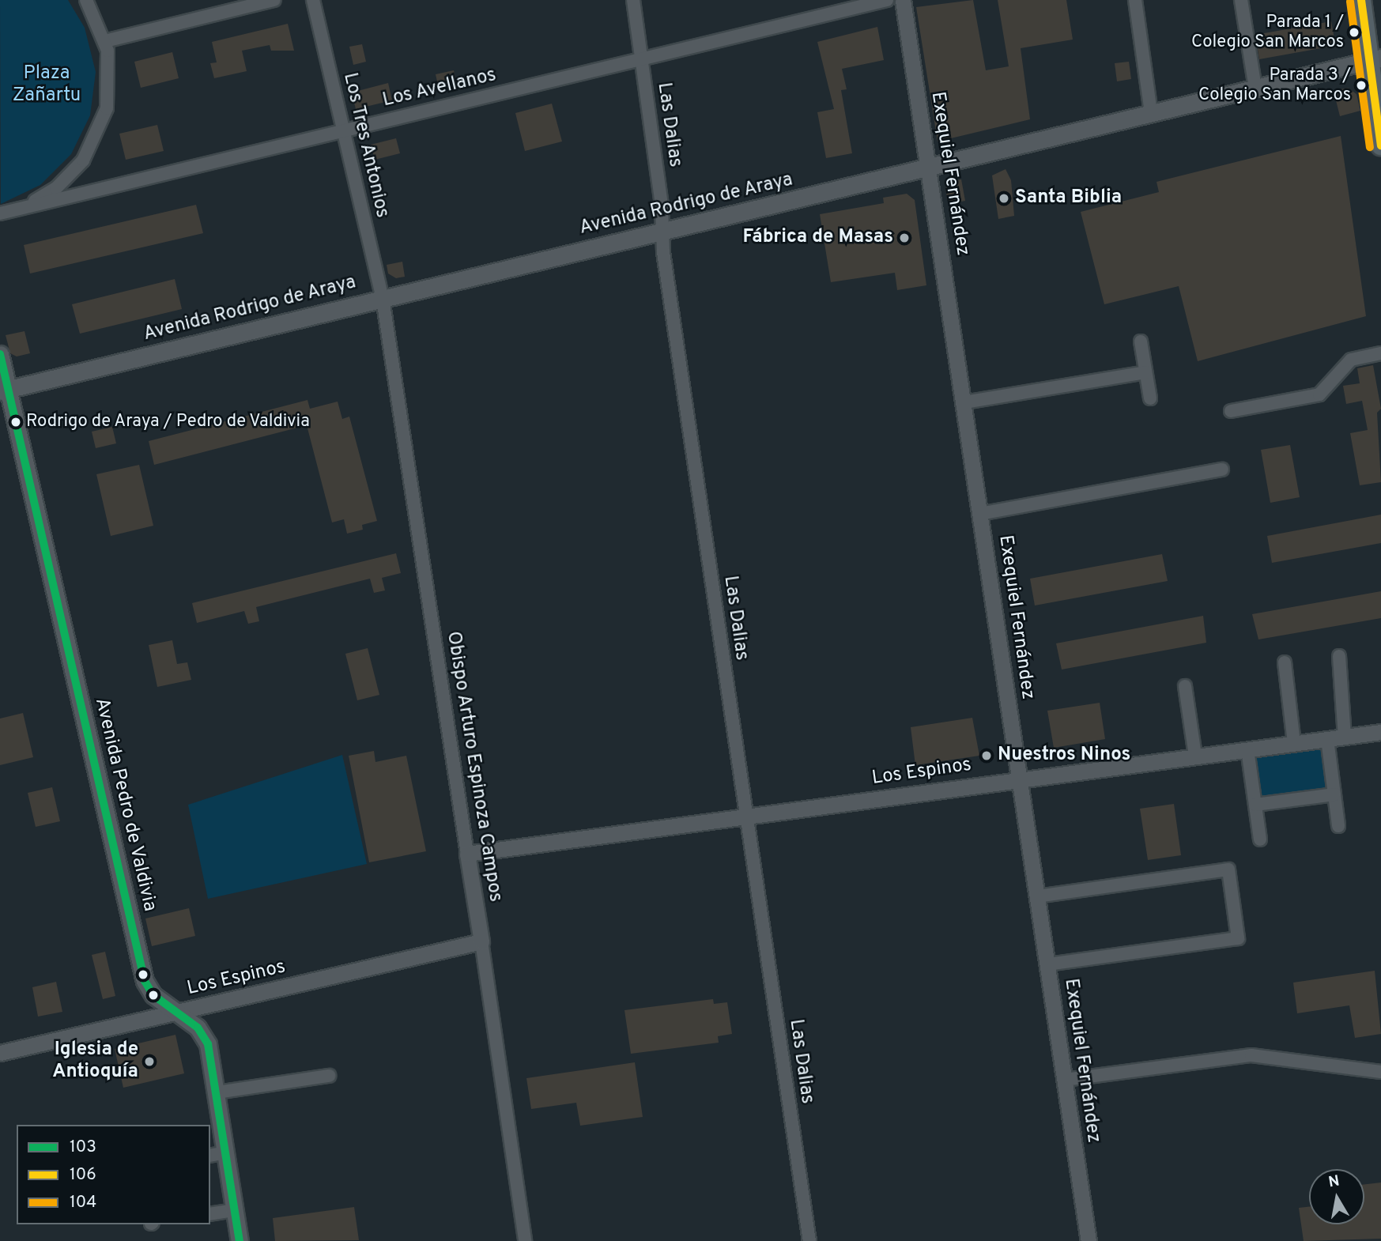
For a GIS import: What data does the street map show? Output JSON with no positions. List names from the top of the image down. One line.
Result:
{"streets":{"main road":["Avenida Rodrigo de Araya","Avenida Pedro de Valdivia"],"street":["Los Avellanos","Las Dalias","Los Tres Antonios","Exequiel Fernández","Obispo Arturo Espinoza Campos","Los Espinos"]},"crossings":[["Los Avellanos","Las Dalias"],["Los Avellanos","Los Tres Antonios"],["Las Dalias","Avenida Rodrigo de Araya"],["Las Dalias","Los Espinos"],["Los Tres Antonios","Avenida Rodrigo de Araya"],["Los Tres Antonios","Obispo Arturo Espinoza Campos"],["Exequiel Fernández","Avenida Rodrigo de Araya"],["Exequiel Fernández","Los Espinos"],["Avenida Rodrigo de Araya","Obispo Arturo Espinoza Campos"],["Avenida Rodrigo de Araya","Avenida Pedro de Valdivia"],["Obispo Arturo Espinoza Campos","Los Espinos"],["Los Espinos","Avenida Pedro de Valdivia"]],"parks":["Plaza Zañartu"],"places":["Parada 1 / Colegio San Marcos","Parada 3 / Colegio San Marcos","Santa Biblia","Fábrica de Masas","Rodrigo de Araya / Pedro de Valdivia","Nuestros Ninos","Iglesia de Antioquía"],"lines":["transit line 106","transit line 104","transit line 103"],"legend":["103","106","104"],"north":"top"}
